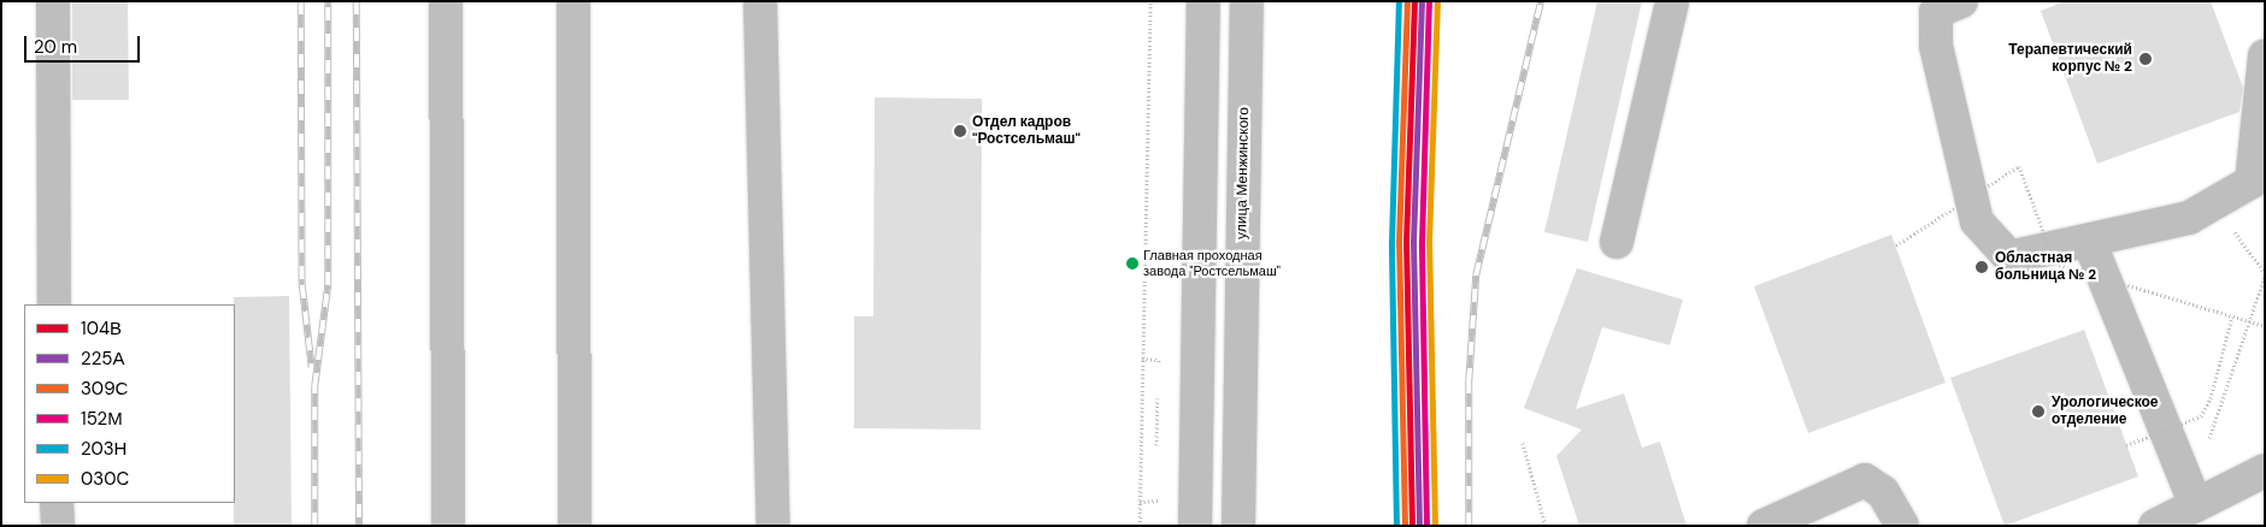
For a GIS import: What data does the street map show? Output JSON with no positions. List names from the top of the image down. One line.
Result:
{"streets":{"main road":["улица Менжинского"]},"places":["Терапевтический корпус № 2","Отдел кадров \"Ростсельмаш\"","Главная проходная завода \"Ростсельмаш\"","Областная больница № 2","Урологическое отделение"],"lines":["transit line 104В","transit line 225А","transit line 309С","transit line 152М","transit line 203Н","transit line 030C"],"legend":["104В","225А","309С","152М","203Н","030C"],"scale_bar":"20 m"}
